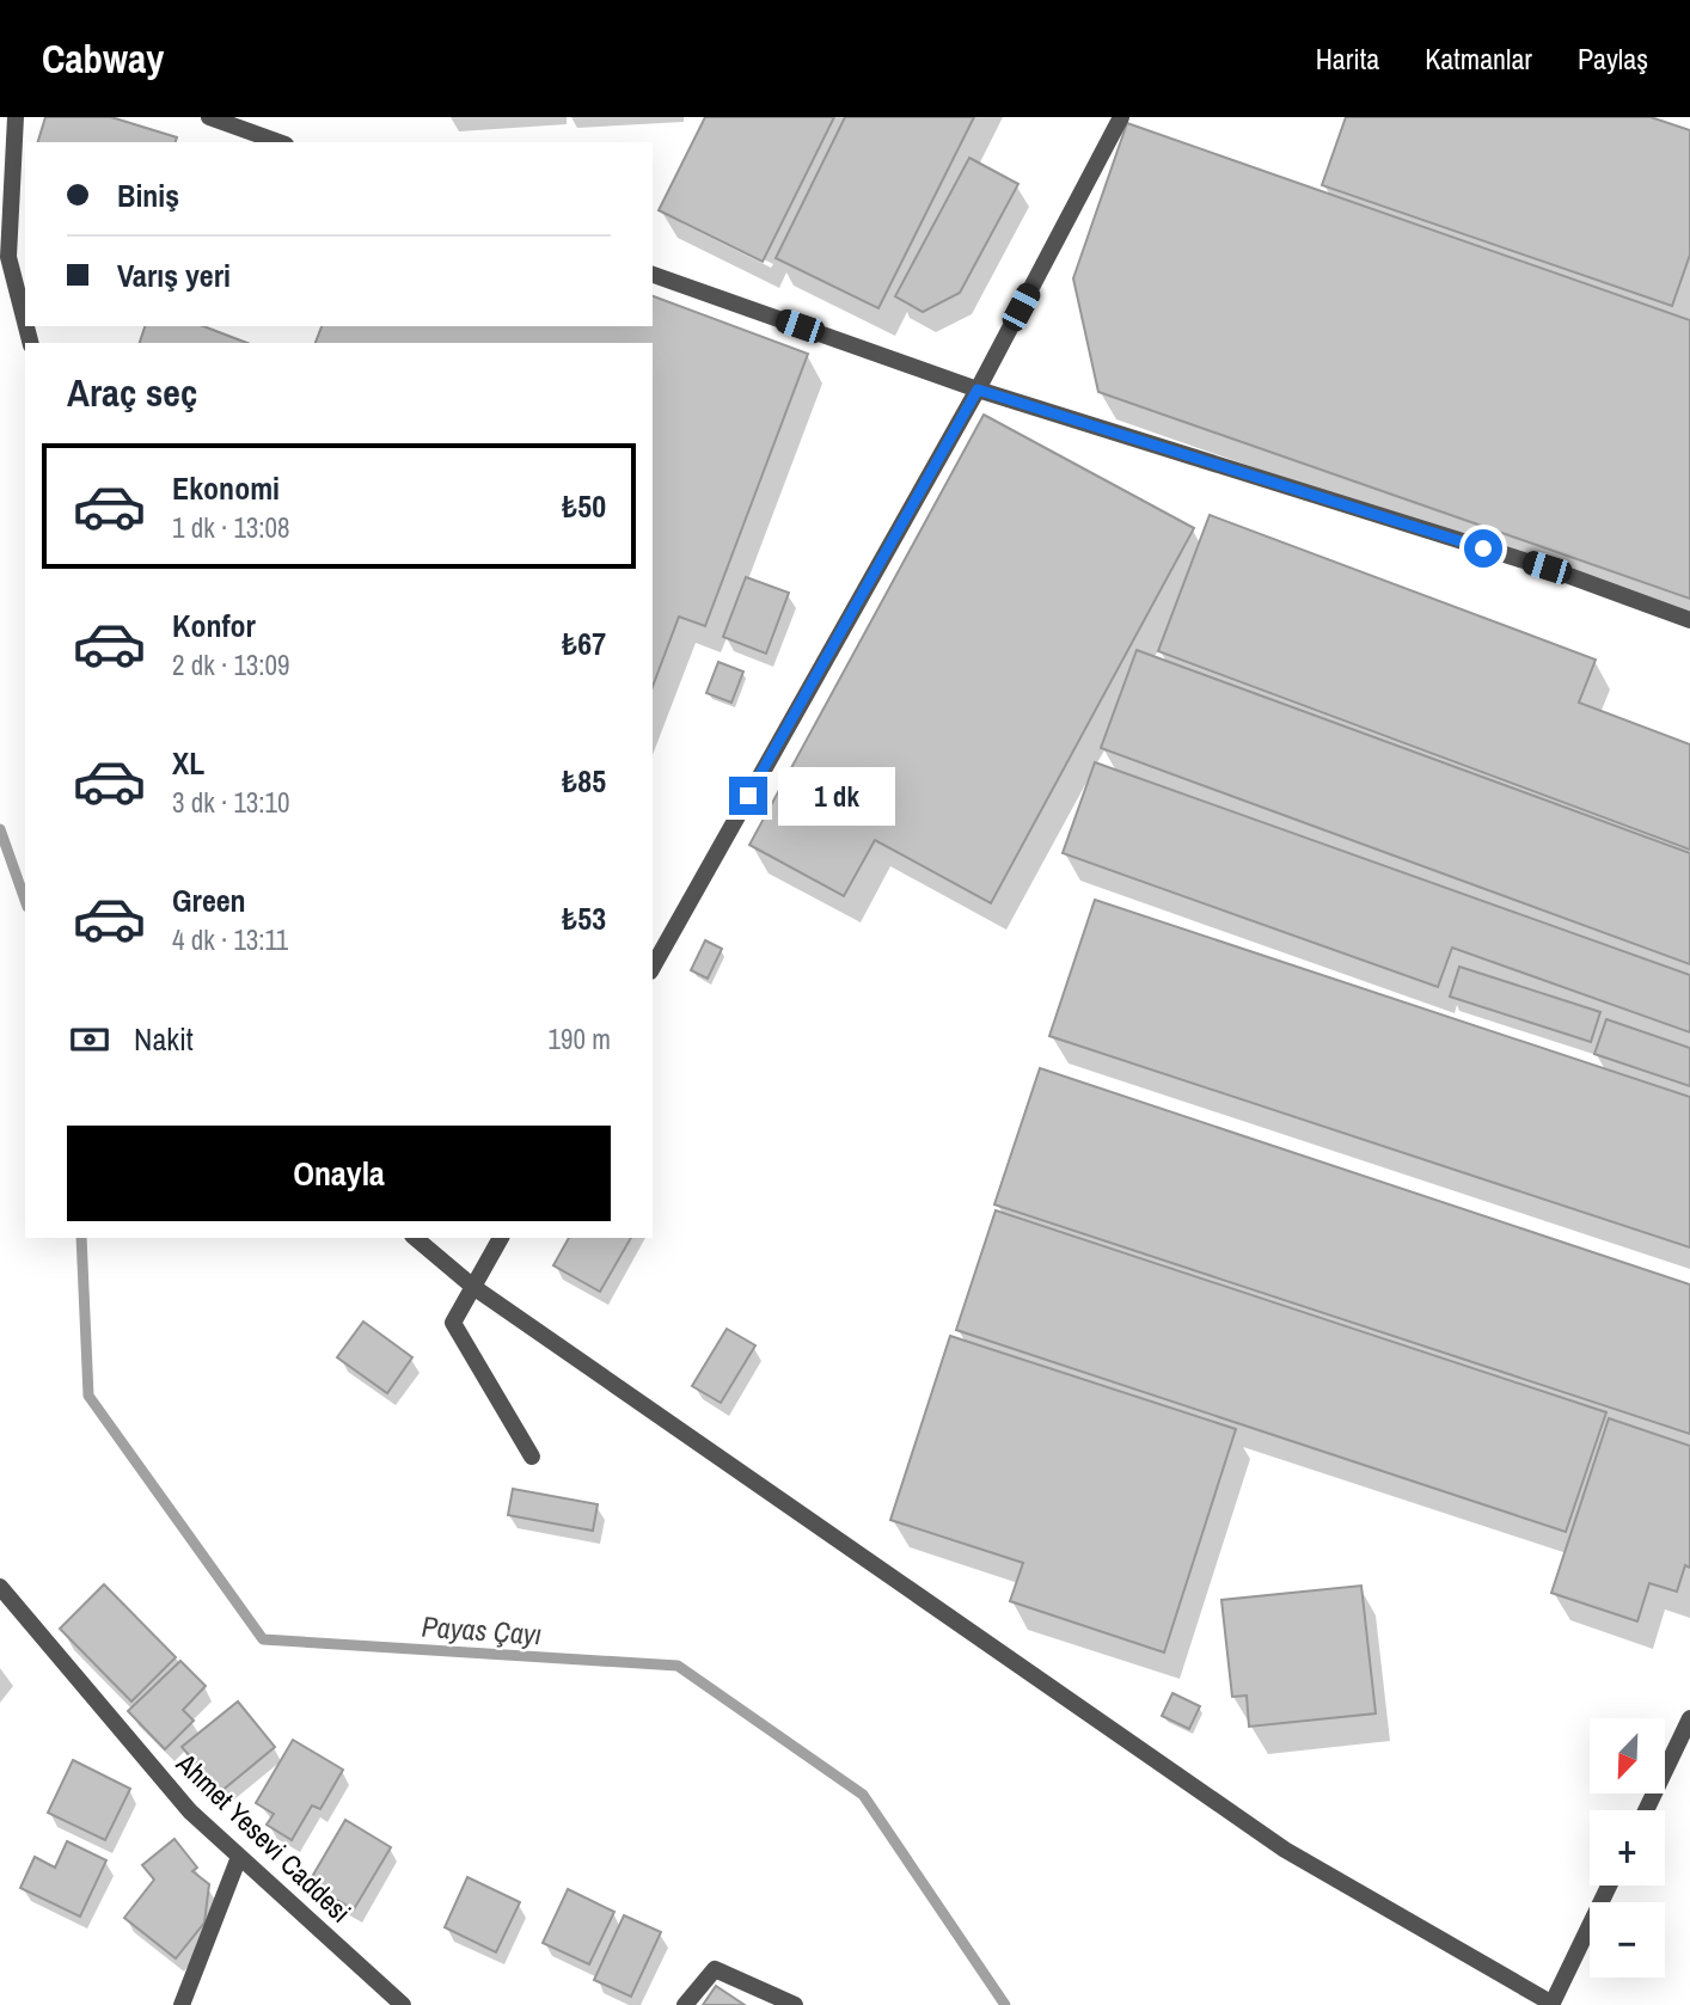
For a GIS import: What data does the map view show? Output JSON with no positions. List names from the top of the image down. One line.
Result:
{"streets":{"street":["Ahmet Yesevi Caddesi"]},"water":["Payas Çayı"],"north":"bottom left","page":{"header":"Cabway","nav":["Harita","Katmanlar","Paylaş"],"banner":["Biniş","Varış yeri"],"heading":"Araç seç","list":[{"name":"Ekonomi","note":"1 dk · 13:08","value":"₺50"},{"name":"Konfor","note":"2 dk · 13:09","value":"₺67"},{"name":"XL","note":"3 dk · 13:10","value":"₺85"},{"name":"Green","note":"4 dk · 13:11","value":"₺53"}],"bubble":"1 dk","pay":["Nakit","190 m"],"buttons":"Onayla","map_buttons":["+","−"]}}
